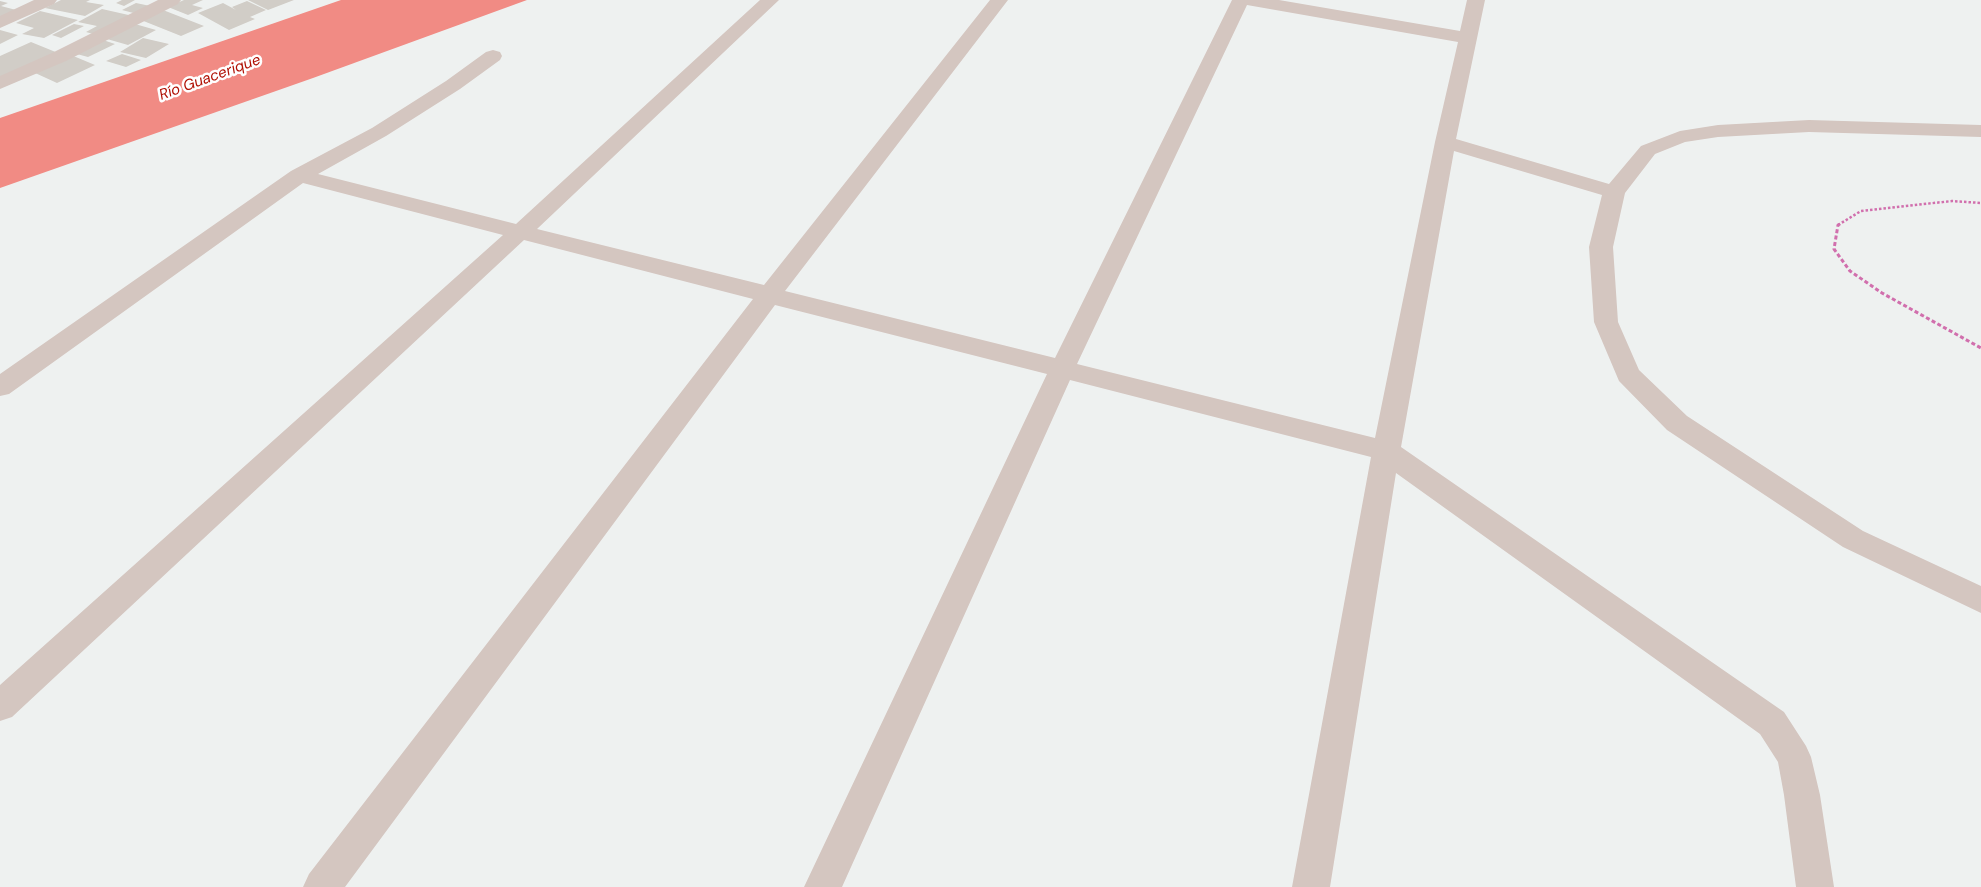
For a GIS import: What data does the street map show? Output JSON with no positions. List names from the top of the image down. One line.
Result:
{"water":["Río Guacerique"]}
